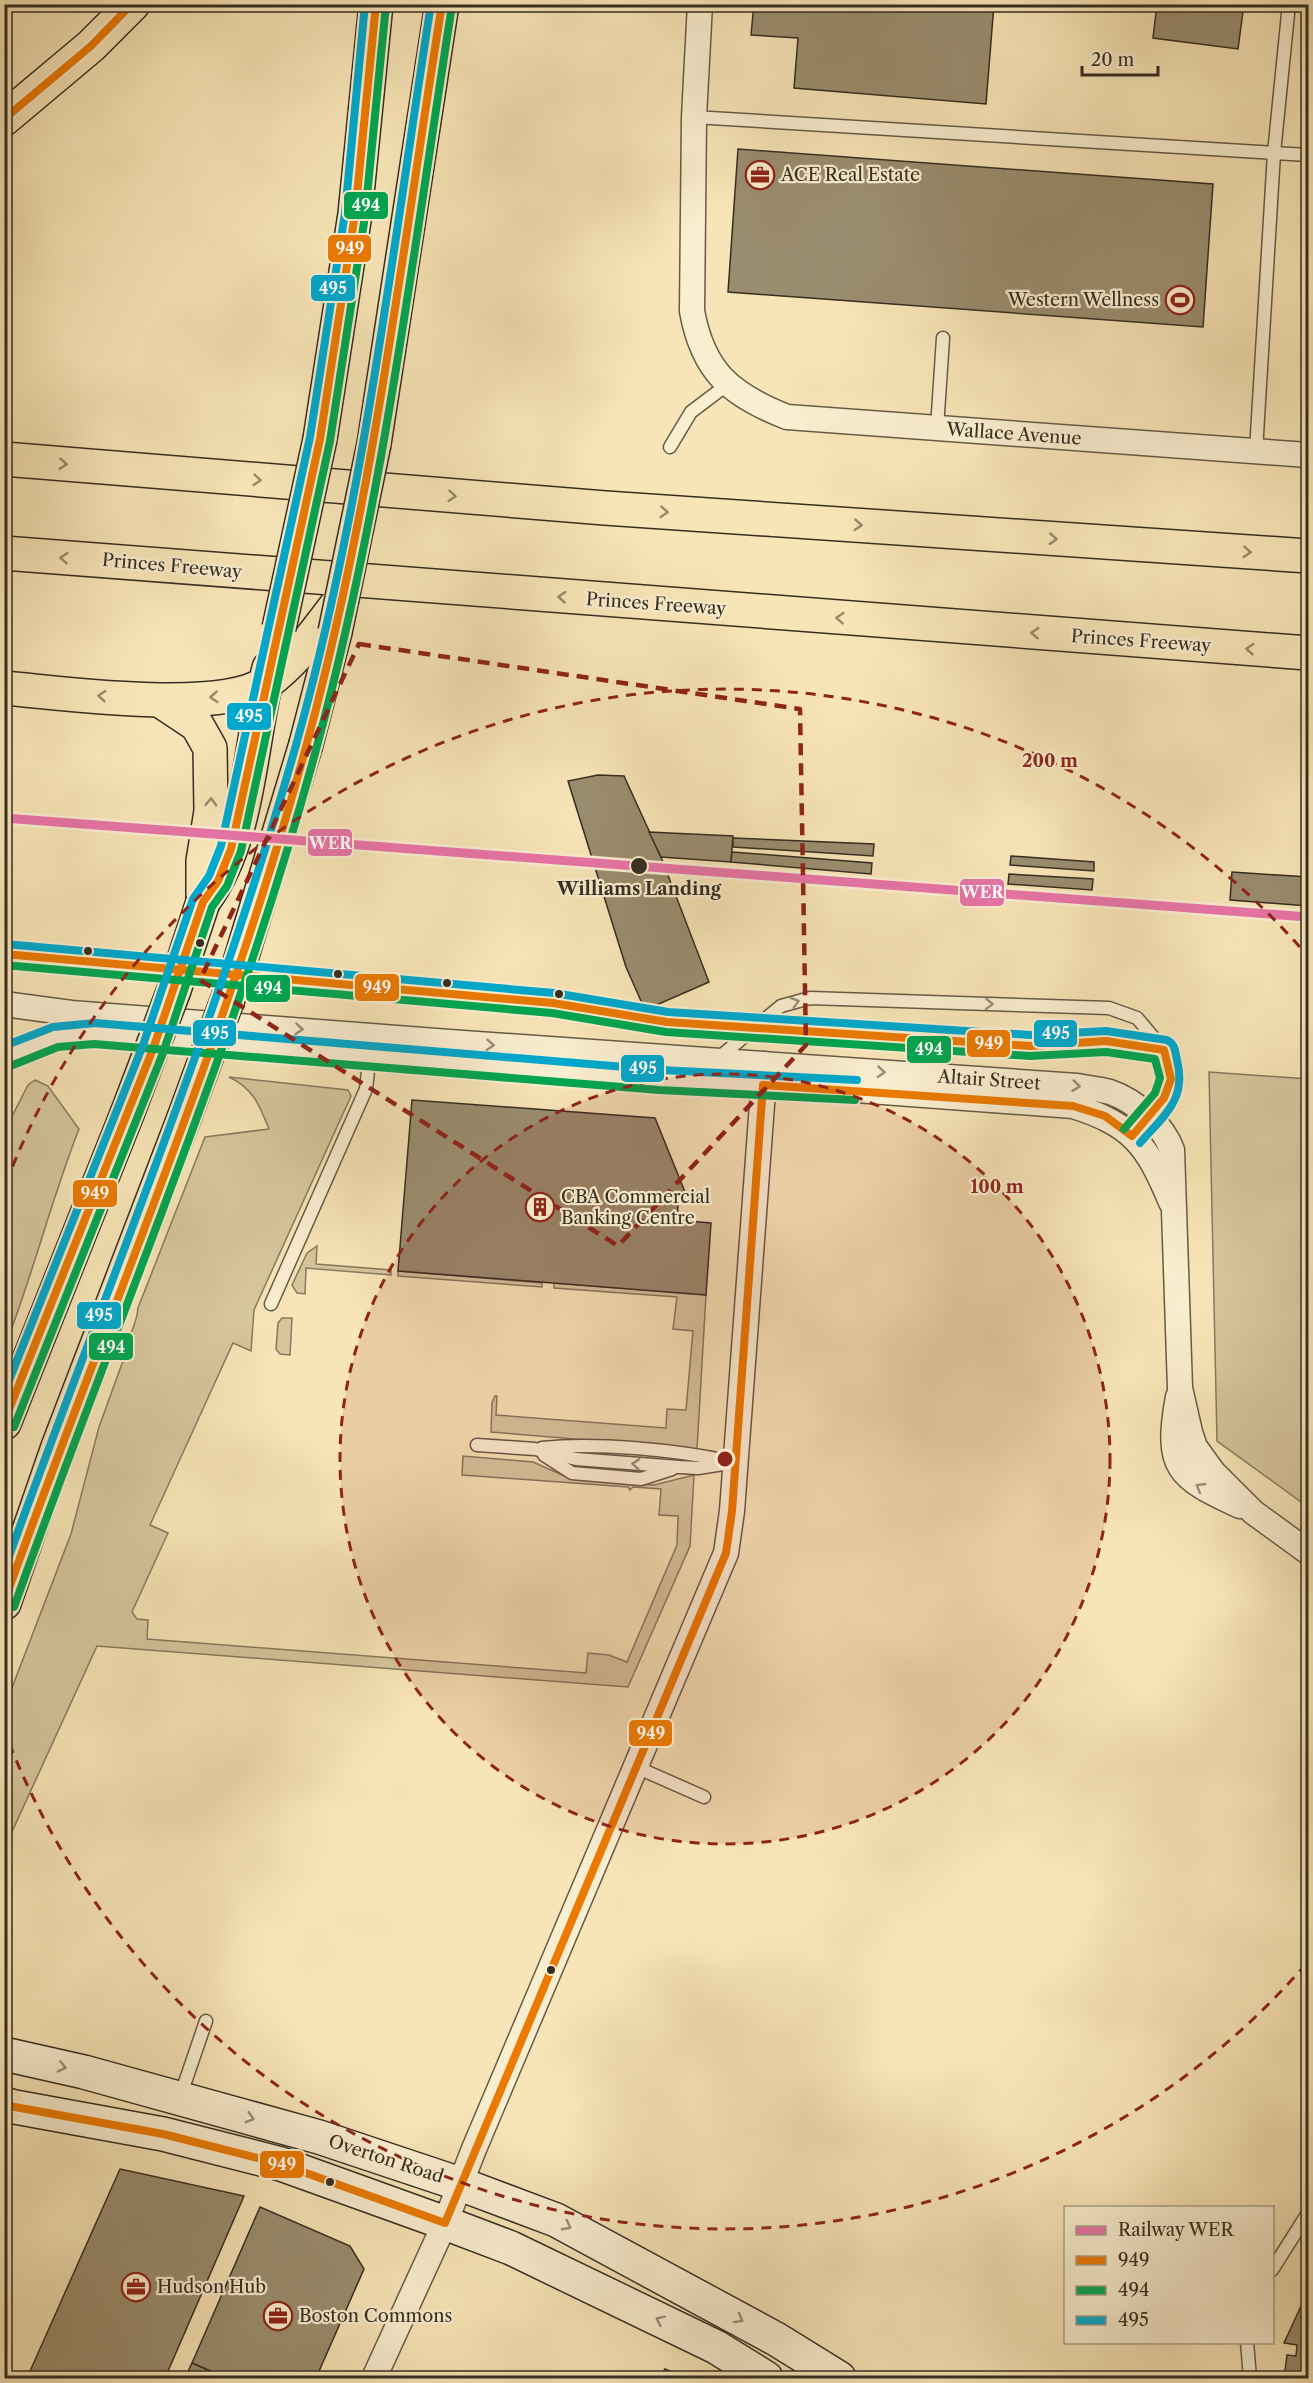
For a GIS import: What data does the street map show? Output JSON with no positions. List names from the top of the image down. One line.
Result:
{"streets":{"highway":["Princes Freeway"],"street":["Wallace Avenue","Altair Street","Overton Road"]},"places":{"office":["ACE Real Estate","Hudson Hub","Boston Commons"],"sports":["Western Wellness"],"other":["Williams Landing"],"building":["CBA Commercial Banking Centre"]},"lines":["transit line 949","transit line 495","transit line 494","rail line WER"],"legend":["Railway WER","949","494","495"],"scale_bar":"20 m","rings":["200 m","100 m"]}
